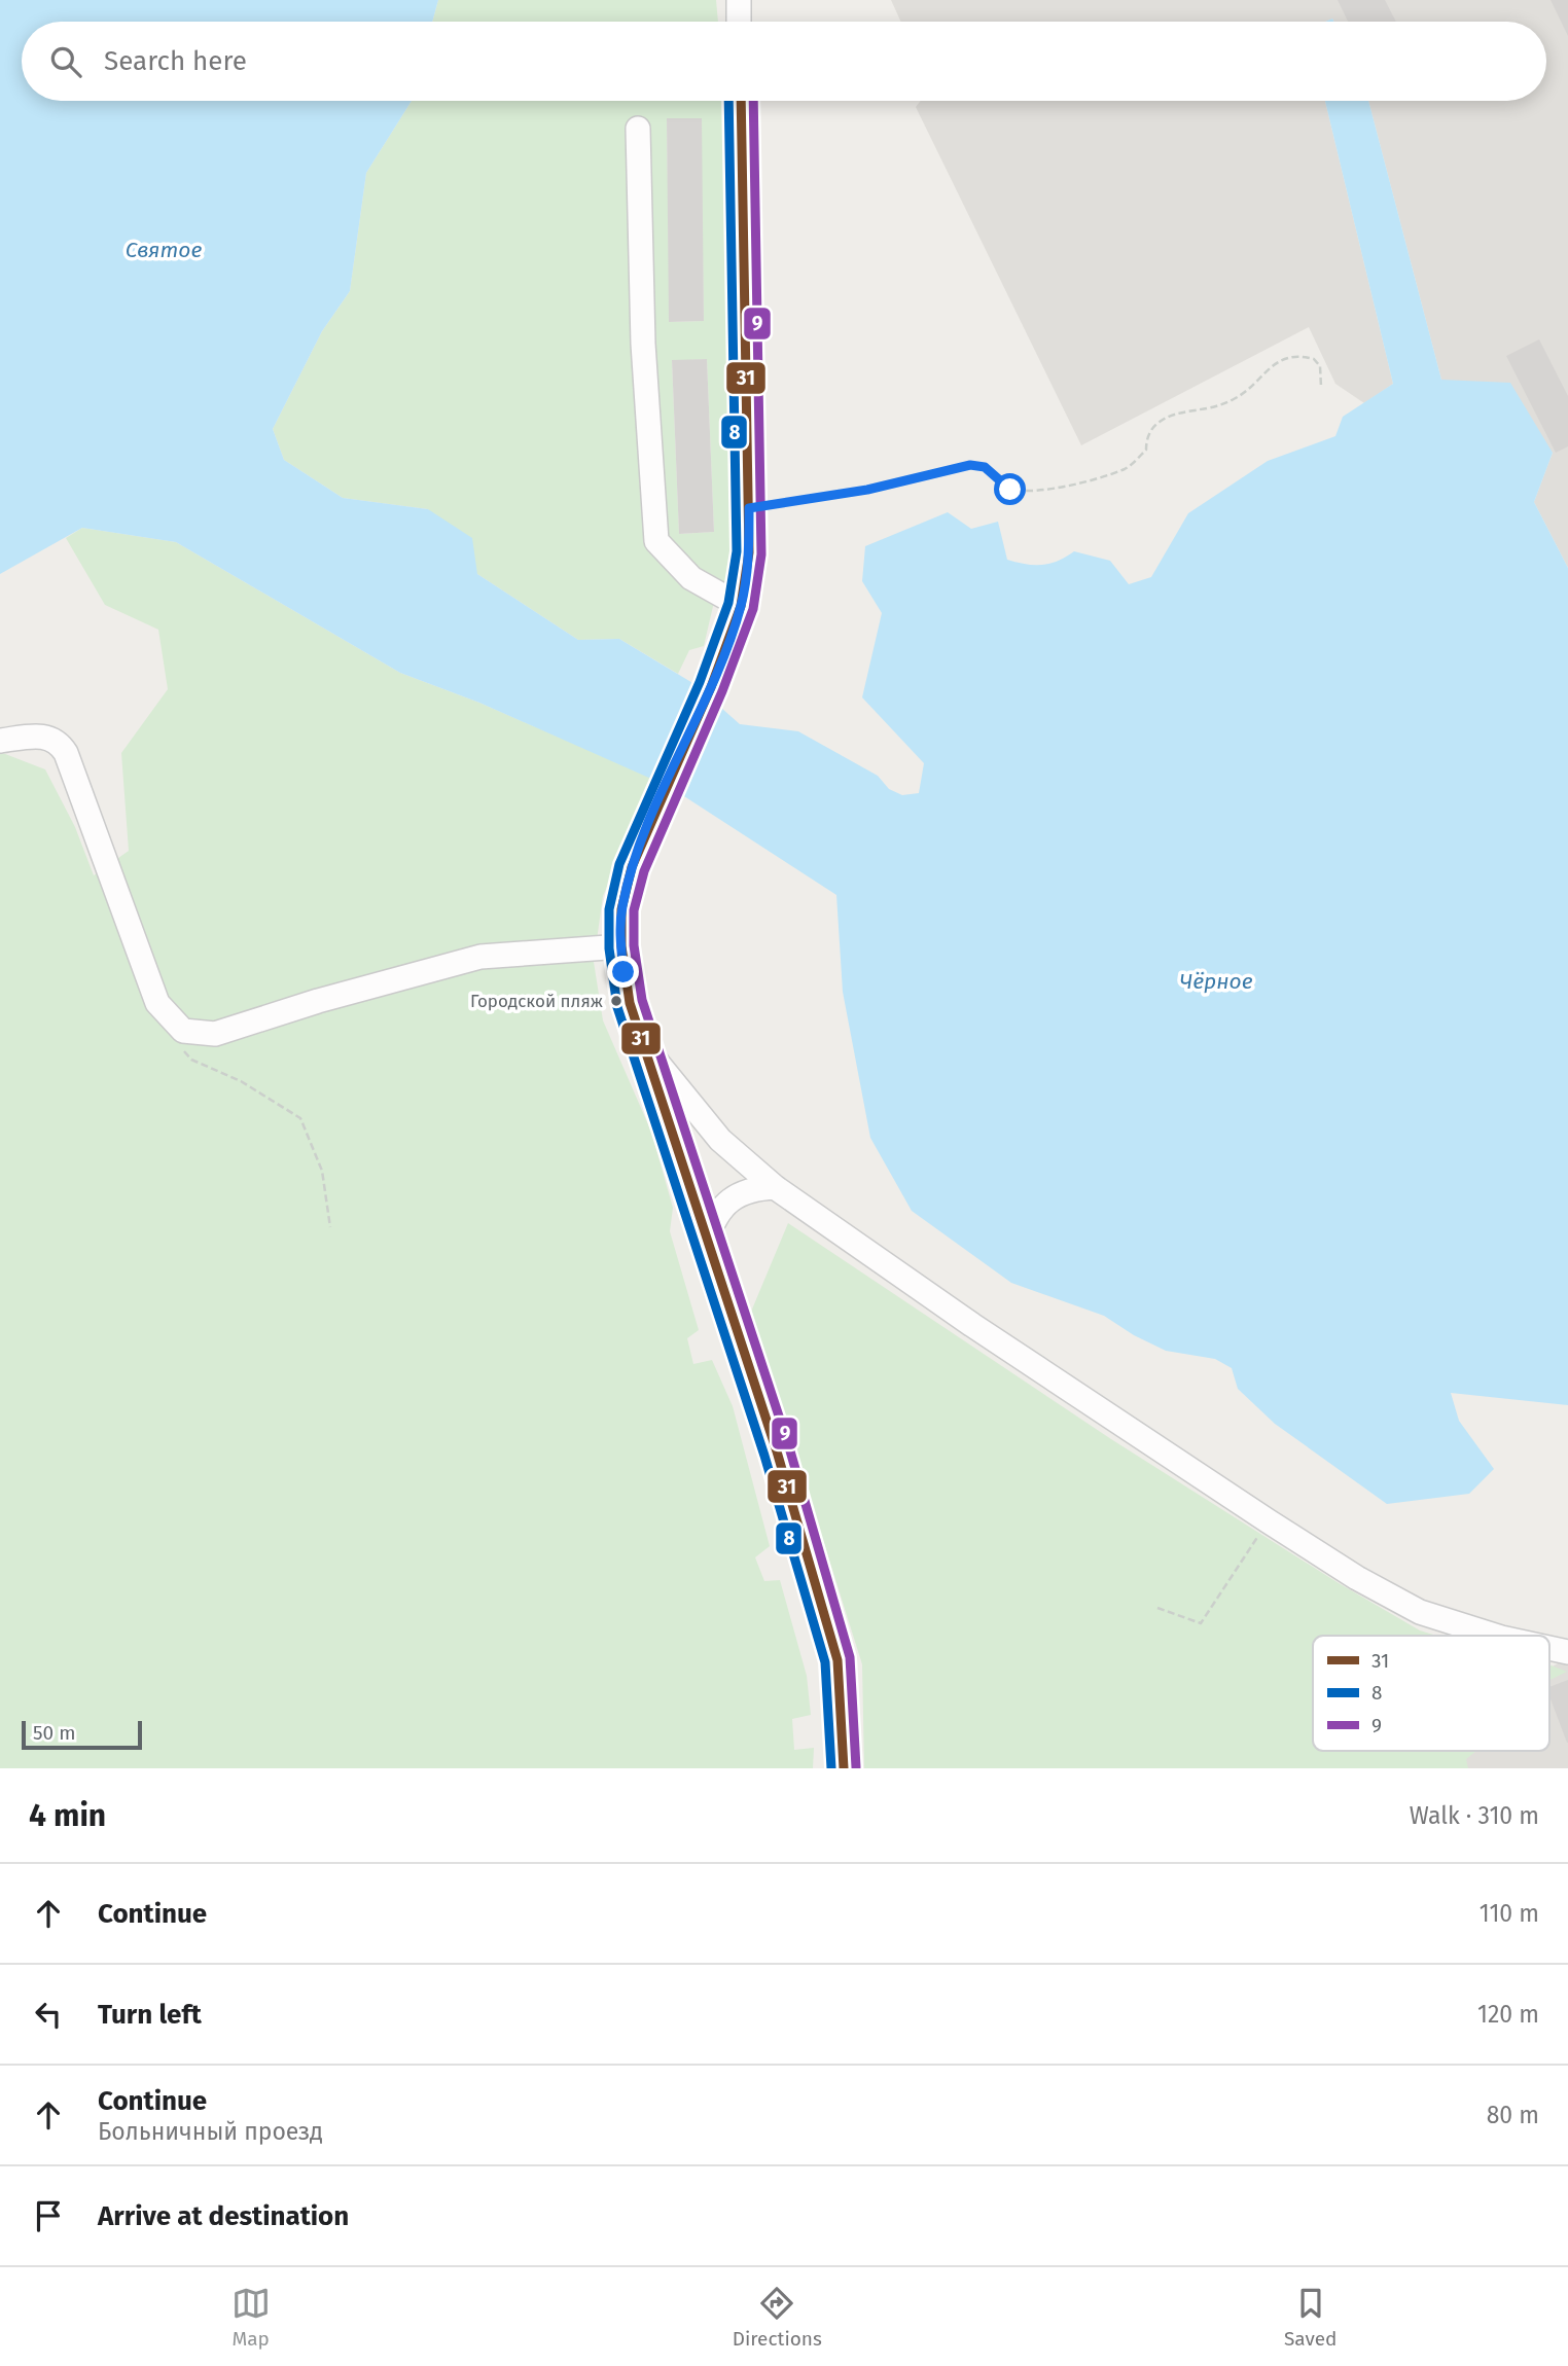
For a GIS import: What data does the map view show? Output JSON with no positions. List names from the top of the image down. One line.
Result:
{"water":["Святое","Чёрное"],"places":["Городской пляж"],"lines":["transit line 31","transit line 8","transit line 9"],"legend":["31","8","9"],"scale_bar":"50 m","page":{"search":"Search here","scale":"50 m","heading":["4 min","Walk · 310 m"],"list":[["Continue","110 m"],["Turn left","120 m"],["Continue","Больничный проезд","80 m"],"Arrive at destination"],"nav":["Map","Directions","Saved"]}}
